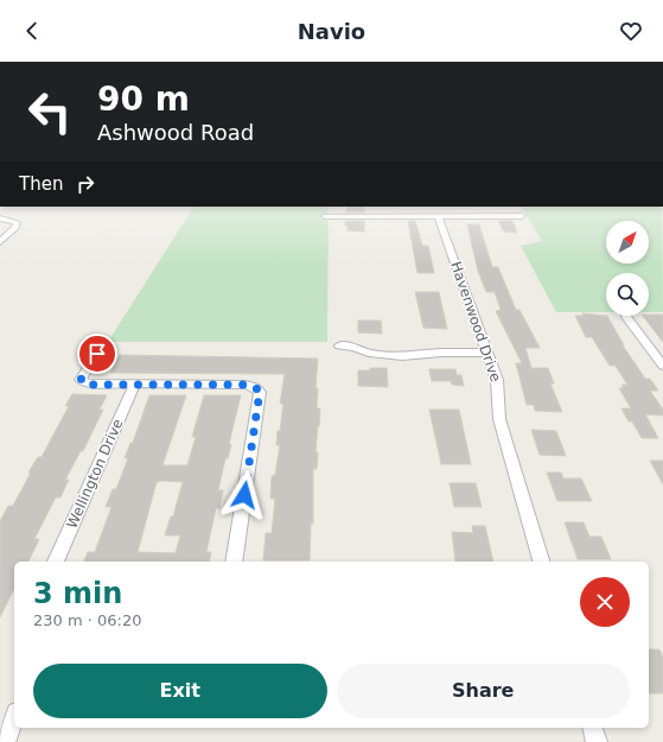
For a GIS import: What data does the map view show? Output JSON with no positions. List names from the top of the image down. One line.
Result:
{"streets":{"street":["Havenwood Drive","Wellington Drive"]},"north":"top right","page":{"header":"Navio","turn":["90 m","Ashwood Road"],"then":"Then","heading":["3 min","230 m · 06:20"],"buttons":["Exit","Share"]}}
